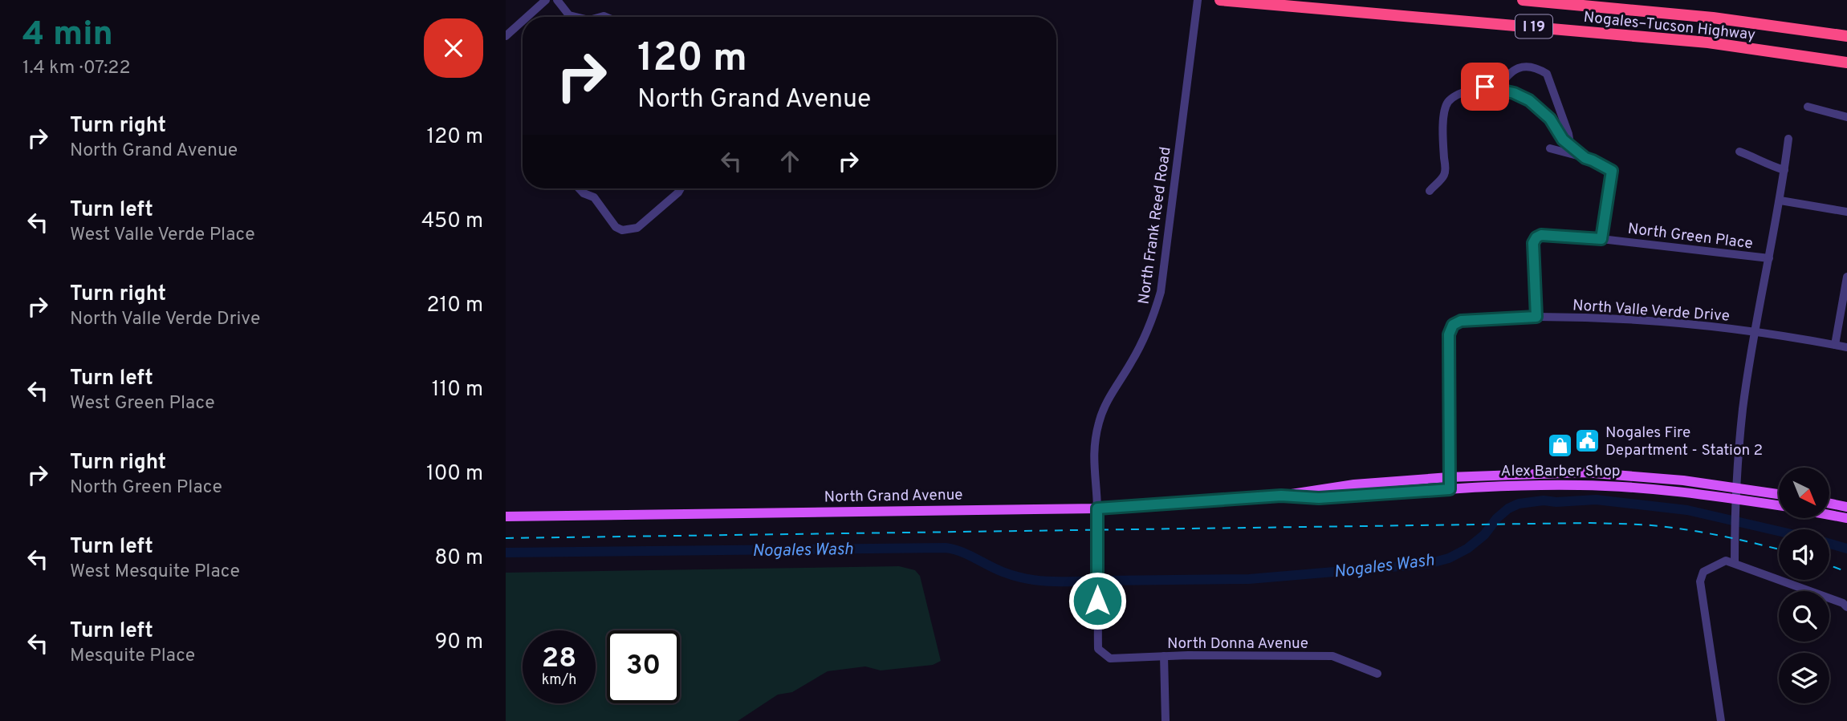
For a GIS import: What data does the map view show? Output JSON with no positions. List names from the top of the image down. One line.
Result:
{"streets":{"highway":["Nogales–Tucson Highway","I 19"],"main road":["North Grand Avenue"],"street":["North Frank Reed Road","North Green Place","North Valle Verde Drive","North Donna Avenue"]},"crossings":[["North Frank Reed Road","North Grand Avenue"],["North Frank Reed Road","North Donna Avenue"],["North Green Place","North Valle Verde Drive"],["North Valle Verde Drive","North Grand Avenue"]],"water":["Nogales Wash"],"places":{"public building":["Nogales Fire Department - Station 2"],"shop":["Alex Barber Shop"]},"north":"bottom right","page":{"heading":["4 min","1.4 km · 07:22"],"turn":["120 m","North Grand Avenue"],"list":[{"name":"Turn right","note":"North Grand Avenue","value":"120 m"},{"name":"Turn left","note":"West Valle Verde Place","value":"450 m"},{"name":"Turn right","note":"North Valle Verde Drive","value":"210 m"},{"name":"Turn left","note":"West Green Place","value":"110 m"},{"name":"Turn right","note":"North Green Place","value":"100 m"},{"name":"Turn left","note":"West Mesquite Place","value":"80 m"},{"name":"Turn left","note":"Mesquite Place","value":"90 m"}],"speed":"28 km/h","limit":"30"}}
